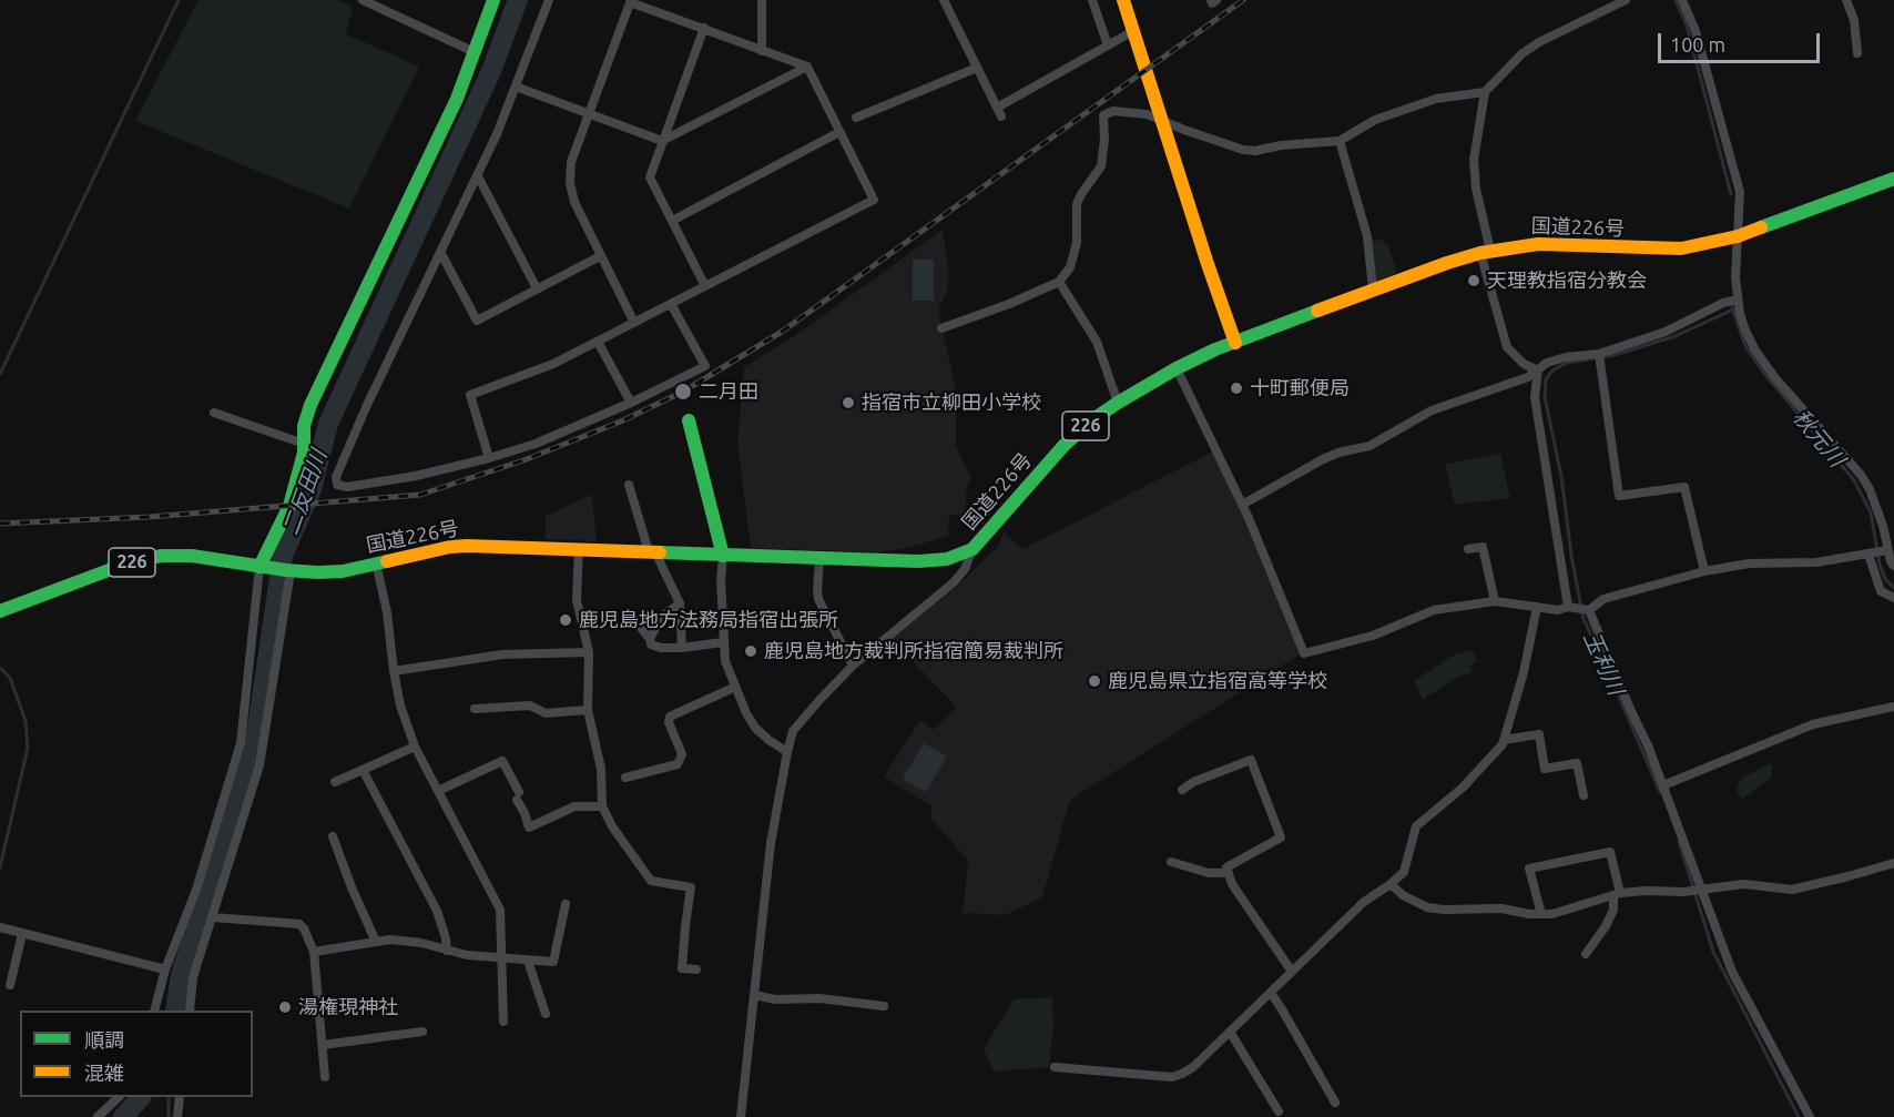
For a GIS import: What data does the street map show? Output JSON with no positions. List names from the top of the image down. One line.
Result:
{"streets":{"main road":["国道226号","226"]},"water":["秋元川","二反田川","玉利川"],"places":["天理教指宿分教会","十町郵便局","二月田","指宿市立柳田小学校","鹿児島地方法務局指宿出張所","鹿児島地方裁判所指宿簡易裁判所","鹿児島県立指宿高等学校","湯権現神社"],"legend":["順調","混雑"],"scale_bar":"100 m"}
